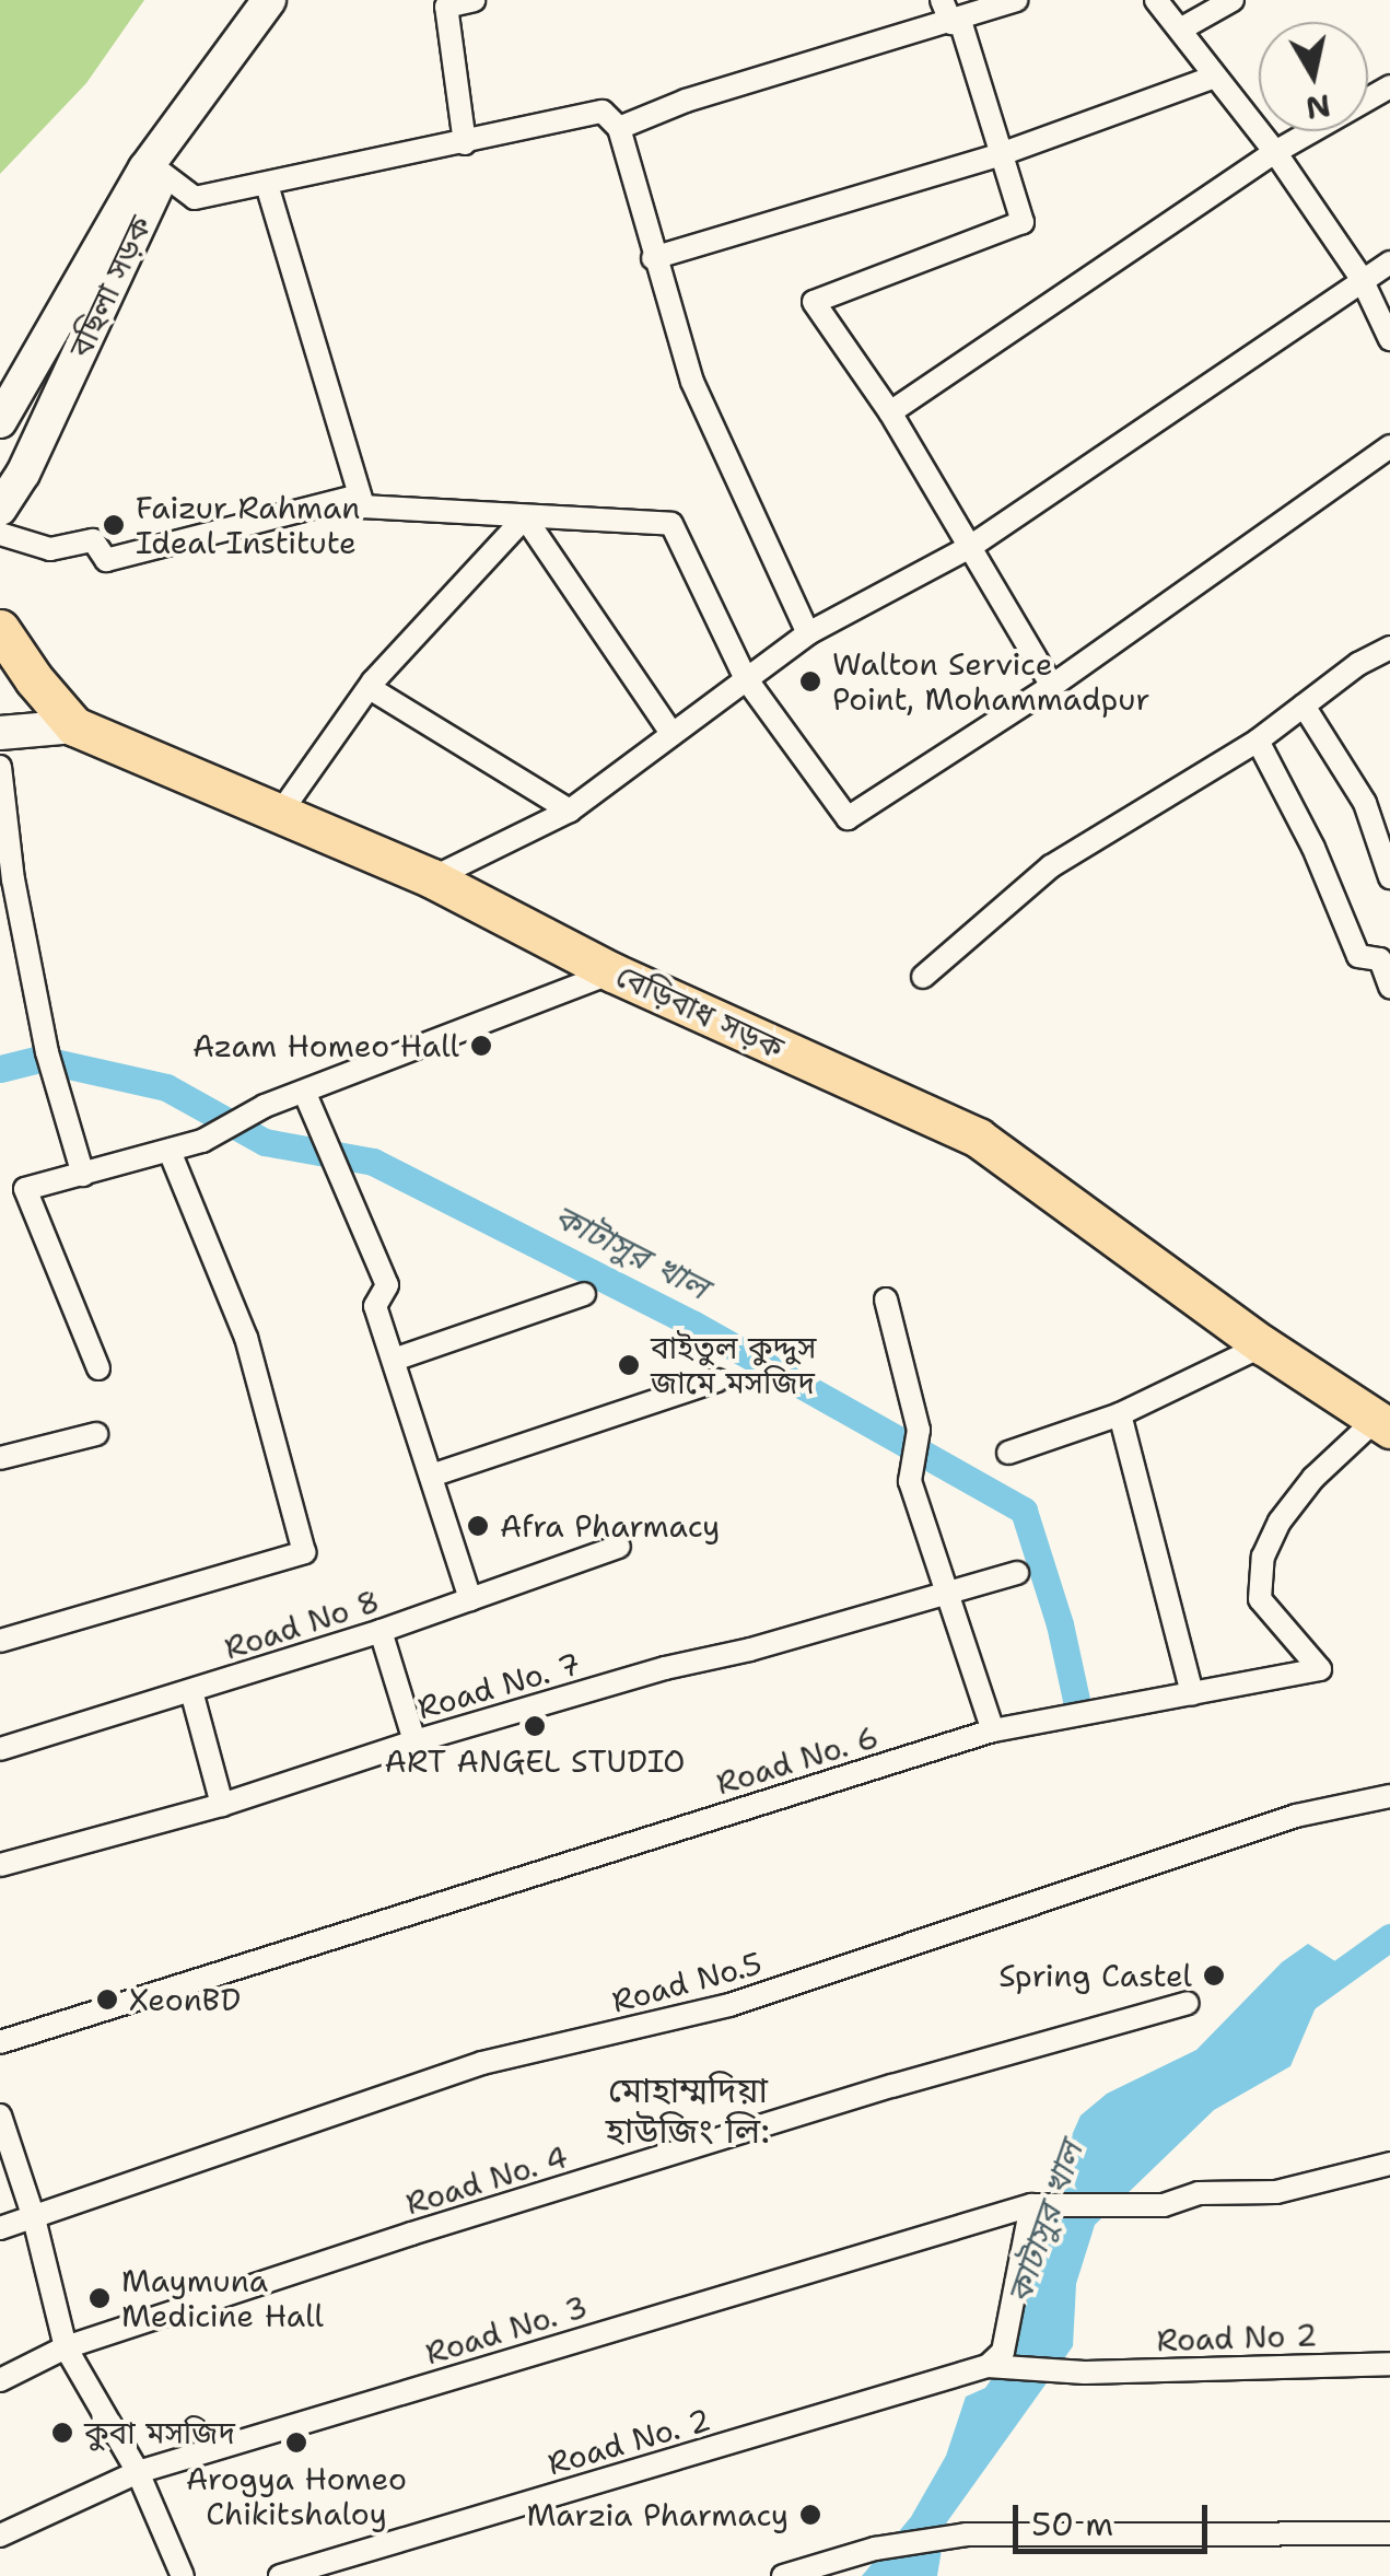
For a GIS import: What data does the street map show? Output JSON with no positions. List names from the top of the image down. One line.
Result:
{"streets":{"highway":["বেড়িবাধ সড়ক"],"main road":["বছিলা সড়ক"],"street":["Road No 8","Road No. 7","Road No. 6","Road No.5","Road No. 4","Road No. 3","Road No 2","Road No. 2"]},"crossings":[["বেড়িবাধ সড়ক","Road No. 6"],["Road No 2","Road No. 2"]],"districts":["মোহাম্মদিয়া হাউজিং লি:"],"water":["কাটাসুর খাল"],"places":["Faizur Rahman Ideal Institute","Walton Service Point, Mohammadpur","Azam Homeo Hall","বাইতুল কুদ্দুস জামে মসজিদ","Afra Pharmacy","ART ANGEL STUDIO","Spring Castel","XeonBD","Maymuna Medicine Hall","কুবা মসজিদ","Arogya Homeo Chikitshaloy","Marzia Pharmacy"],"scale_bar":"50 m","north":"bottom"}
